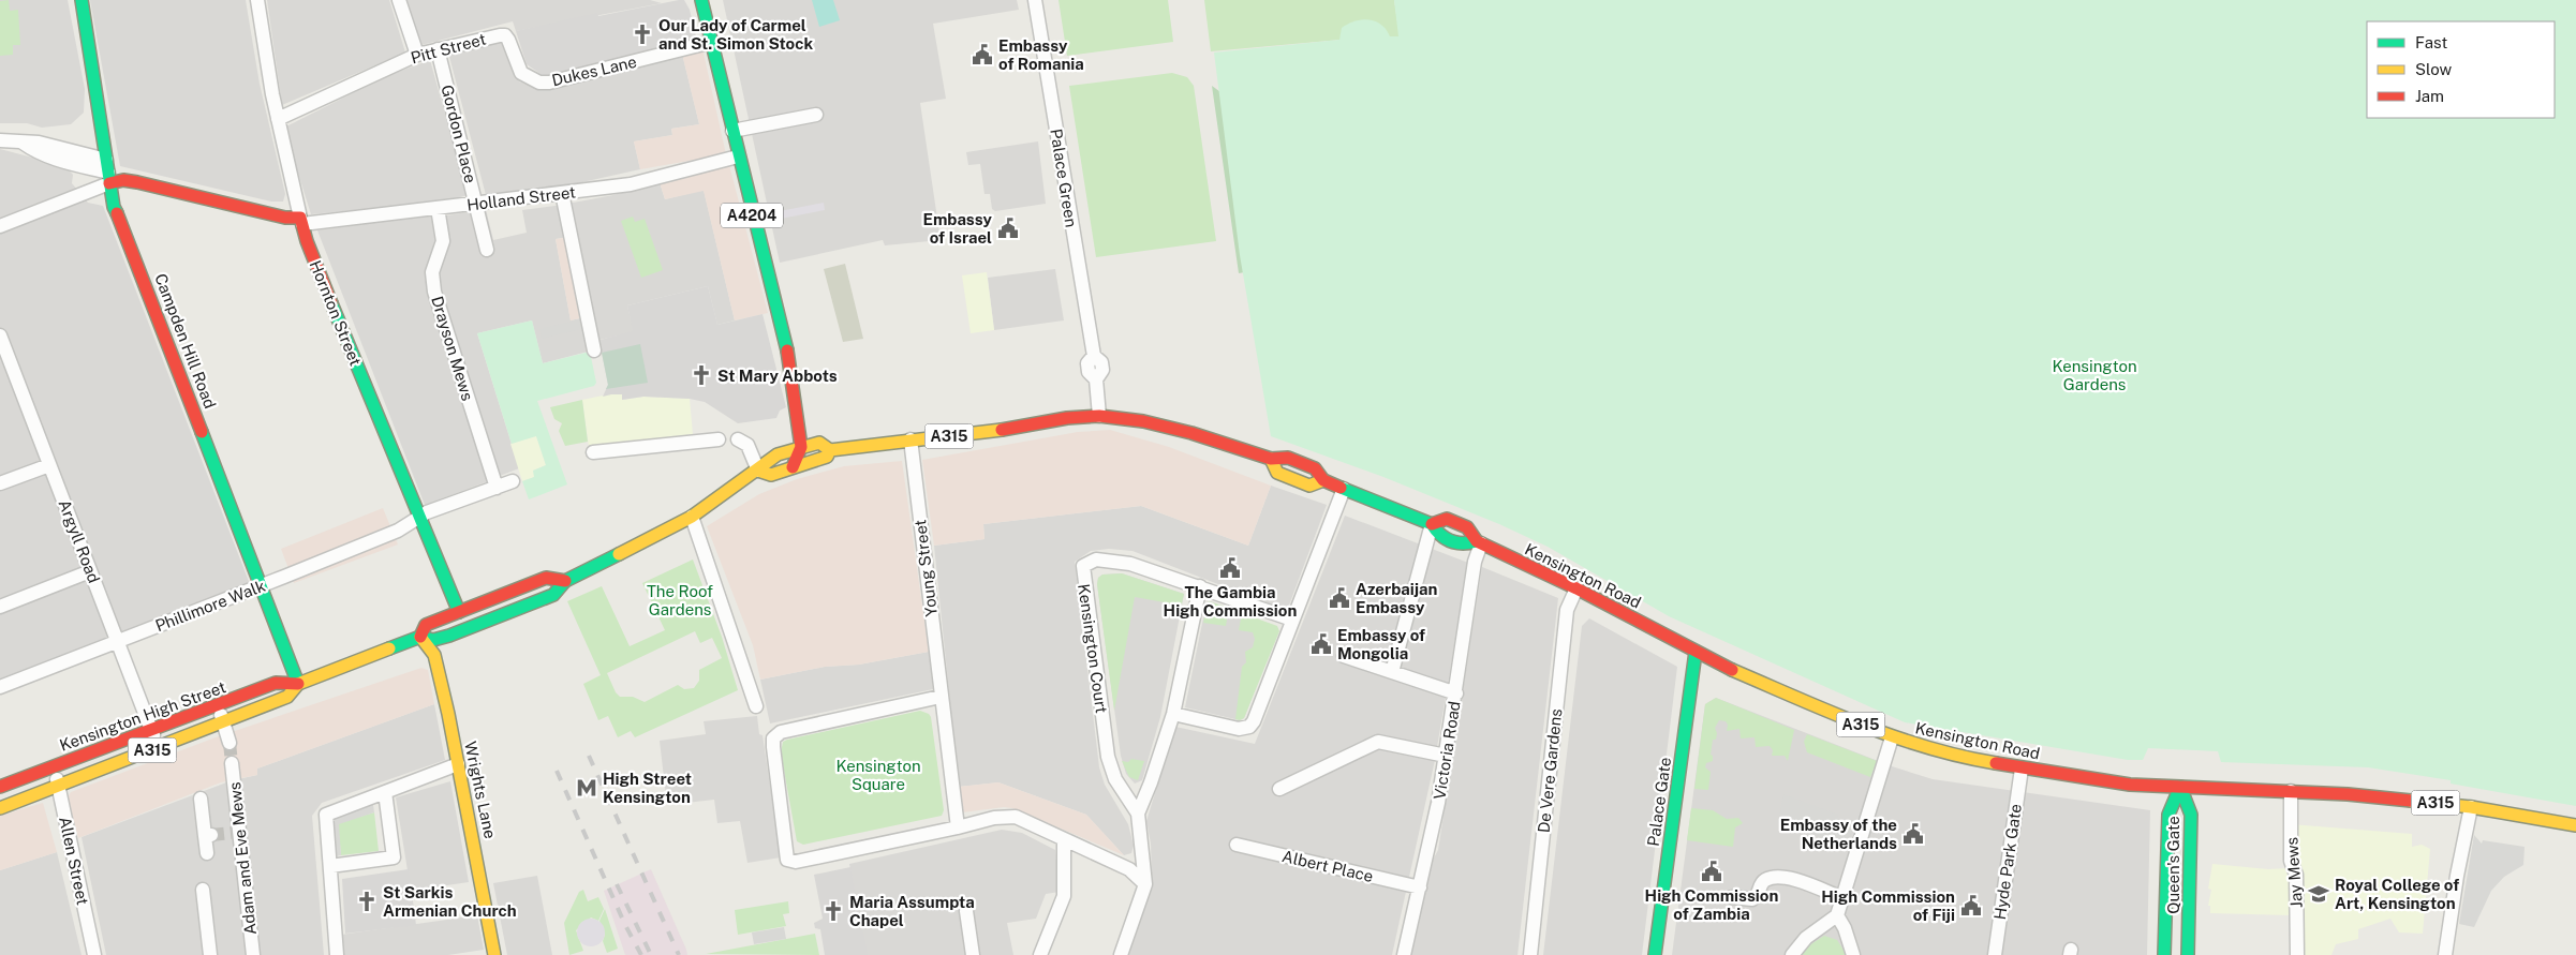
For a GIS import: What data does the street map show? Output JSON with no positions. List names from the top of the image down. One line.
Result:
{"streets":{"main road":["Holland Street","A4204","Hornton Street","Campden Hill Road","A315","Kensington Road","Kensington High Street","Wrights Lane","Palace Gate","Queen's Gate"],"street":["Pitt Street","Dukes Lane","Gordon Place","Palace Green","Drayson Mews","Argyll Road","Young Street","Phillimore Walk","Kensington Court","Victoria Road","De Vere Gardens","Adam and Eve Mews","Allen Street","Hyde Park Gate","Albert Place","Jay Mews"]},"crossings":[["Pitt Street","Dukes Lane"],["Pitt Street","Gordon Place"],["Pitt Street","Hornton Street"],["Dukes Lane","A4204"],["Gordon Place","Holland Street"],["Palace Green","A315"],["Holland Street","A4204"],["Holland Street","Hornton Street"],["Holland Street","Campden Hill Road"],["Holland Street","Drayson Mews"],["A4204","A315"],["A4204","Kensington High Street"],["Hornton Street","Phillimore Walk"],["Hornton Street","Kensington High Street"],["Campden Hill Road","Phillimore Walk"],["Campden Hill Road","Kensington High Street"],["Drayson Mews","Phillimore Walk"],["A315","Young Street"],["A315","Kensington Road"],["A315","Kensington High Street"],["A315","Jay Mews"],["Argyll Road","Phillimore Walk"],["Argyll Road","Kensington High Street"],["Kensington Road","Victoria Road"],["Kensington Road","De Vere Gardens"],["Kensington Road","Palace Gate"],["Kensington Road","Hyde Park Gate"],["Kensington Road","Queen's Gate"],["Kensington Road","Jay Mews"],["Kensington High Street","Wrights Lane"],["Kensington High Street","Allen Street"],["Victoria Road","Albert Place"]],"parks":["Kensington Gardens","The Roof Gardens","Kensington Square"],"places":{"church":["Our Lady of Carmel and St. Simon Stock","St Mary Abbots","St Sarkis Armenian Church","Maria Assumpta Chapel"],"public building":["Embassy of Romania","Embassy of Israel","The Gambia High Commission","Azerbaijan Embassy","Embassy of Mongolia","Embassy of the Netherlands","High Commission of Zambia","High Commission of Fiji"],"metro station":["High Street Kensington"],"school or university":["Royal College of Art, Kensington"]},"legend":["Fast","Slow","Jam"]}
